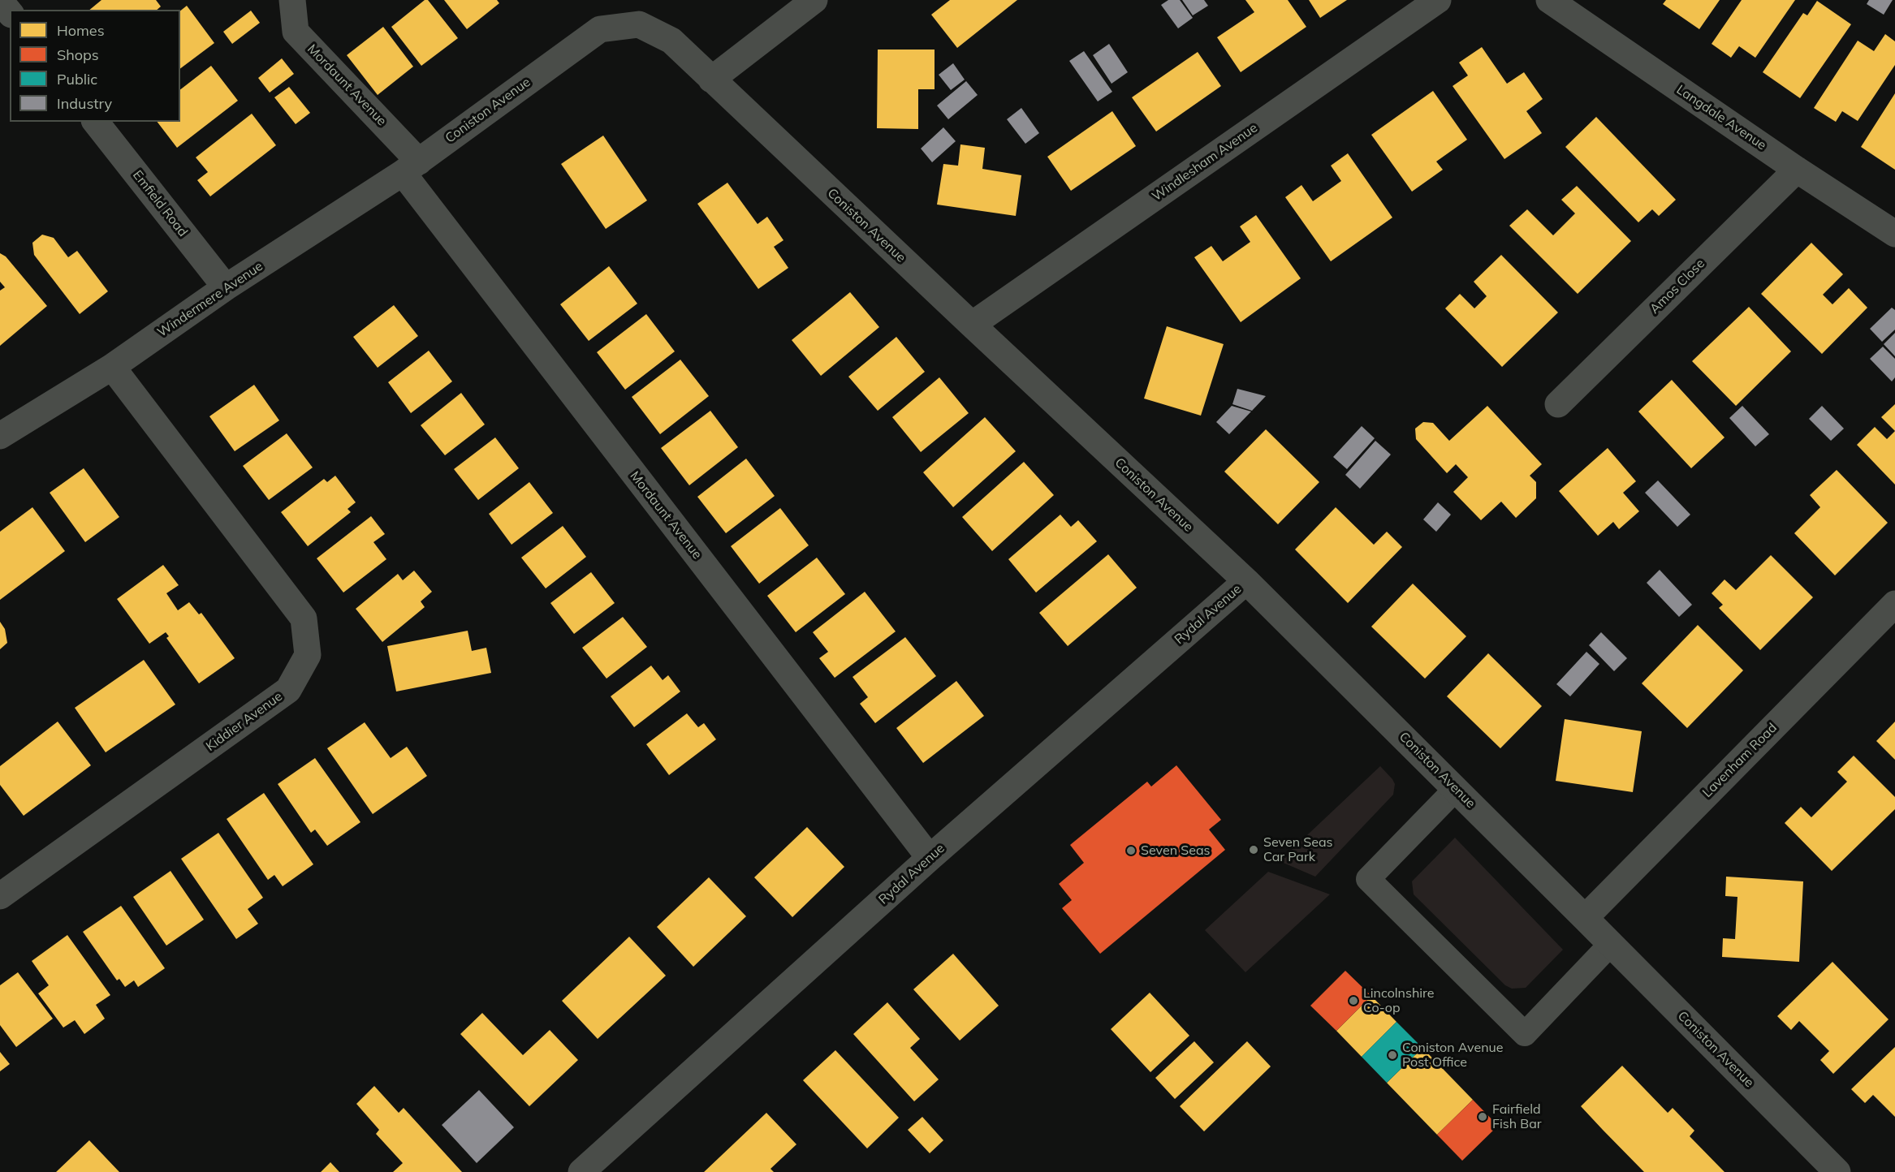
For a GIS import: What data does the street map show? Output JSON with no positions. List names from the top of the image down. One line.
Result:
{"streets":{"street":["Mordaunt Avenue","Coniston Avenue","Langdale Avenue","Windlesham Avenue","Emfield Road","Amos Close","Windermere Avenue","Rydal Avenue","Kiddier Avenue","Lavenham Road"]},"crossings":[["Mordaunt Avenue","Coniston Avenue"],["Mordaunt Avenue","Windermere Avenue"],["Mordaunt Avenue","Rydal Avenue"],["Coniston Avenue","Windlesham Avenue"],["Coniston Avenue","Windermere Avenue"],["Coniston Avenue","Rydal Avenue"],["Coniston Avenue","Lavenham Road"],["Langdale Avenue","Amos Close"],["Emfield Road","Windermere Avenue"],["Windermere Avenue","Kiddier Avenue"]],"places":["Seven Seas Car Park","Seven Seas","Lincolnshire Co-op","Coniston Avenue Post Office","Fairfield Fish Bar"],"legend":["Homes","Shops","Public","Industry"]}
